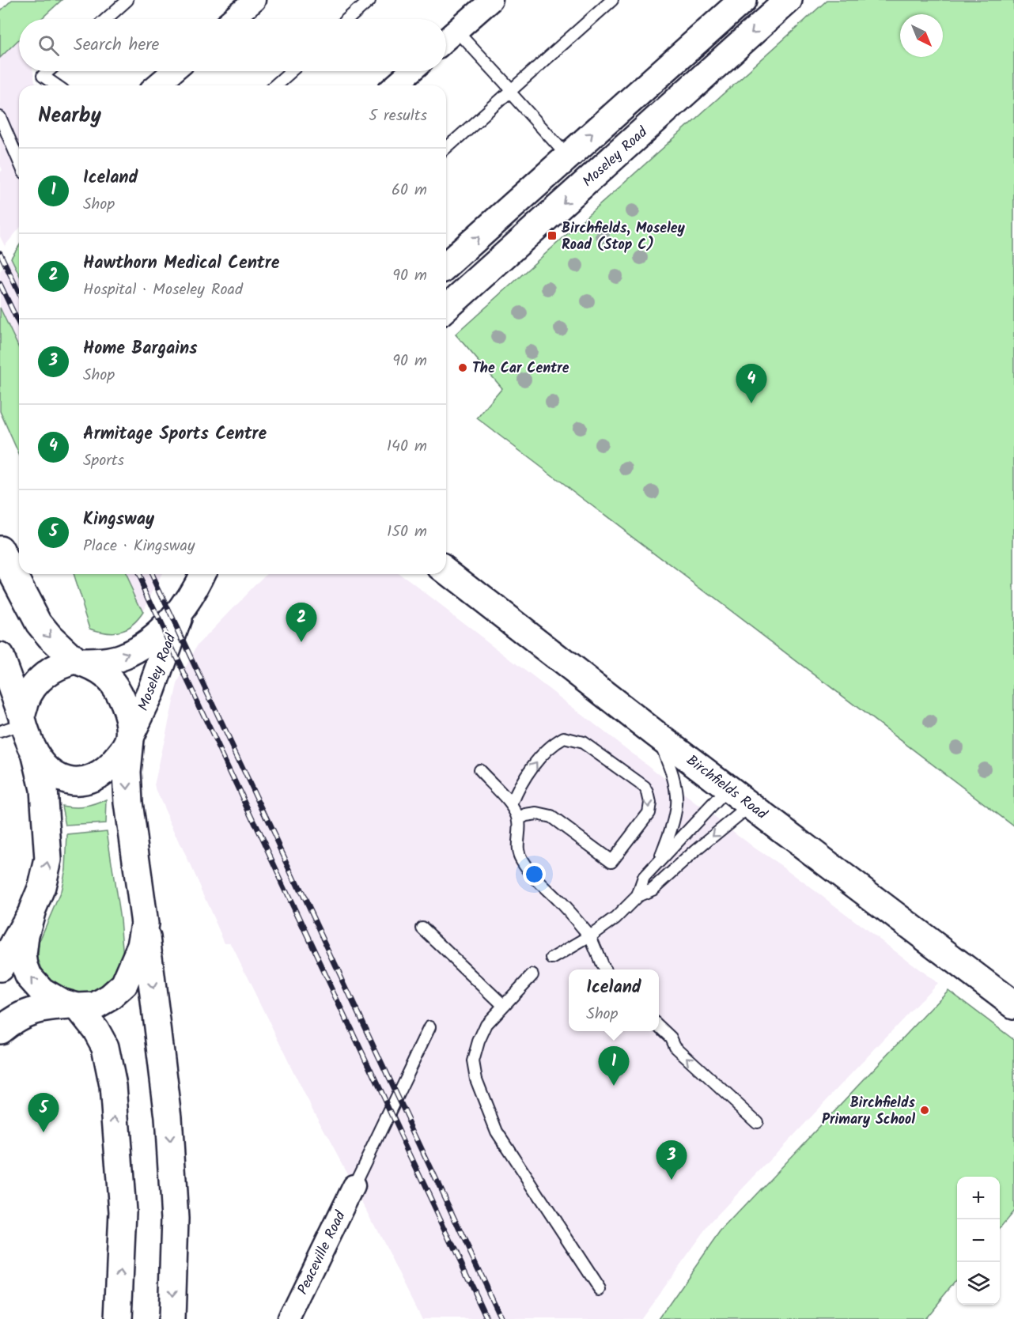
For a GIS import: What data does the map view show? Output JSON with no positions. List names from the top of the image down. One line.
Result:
{"streets":{"main road":["Moseley Road","Birchfields Road"],"street":["Peaceville Road"]},"places":{"transit":["Birchfields, Moseley Road (Stop C)"],"other":["The Car Centre","Birchfields Primary School"]},"north":"bottom right","page":{"search":"Search here","heading":["Nearby","5 results"],"list":[{"mark":"1","name":"Iceland","note":"Shop","value":"60 m"},{"mark":"2","name":"Hawthorn Medical Centre","note":"Hospital · Moseley Road","value":"90 m"},{"mark":"3","name":"Home Bargains","note":"Shop","value":"90 m"},{"mark":"4","name":"Armitage Sports Centre","note":"Sports","value":"140 m"},{"mark":"5","name":"Kingsway","note":"Place · Kingsway","value":"150 m"}],"pins":["4","2","1","5","3"],"popup":["Iceland","Shop"],"map_buttons":["+","−"]}}
